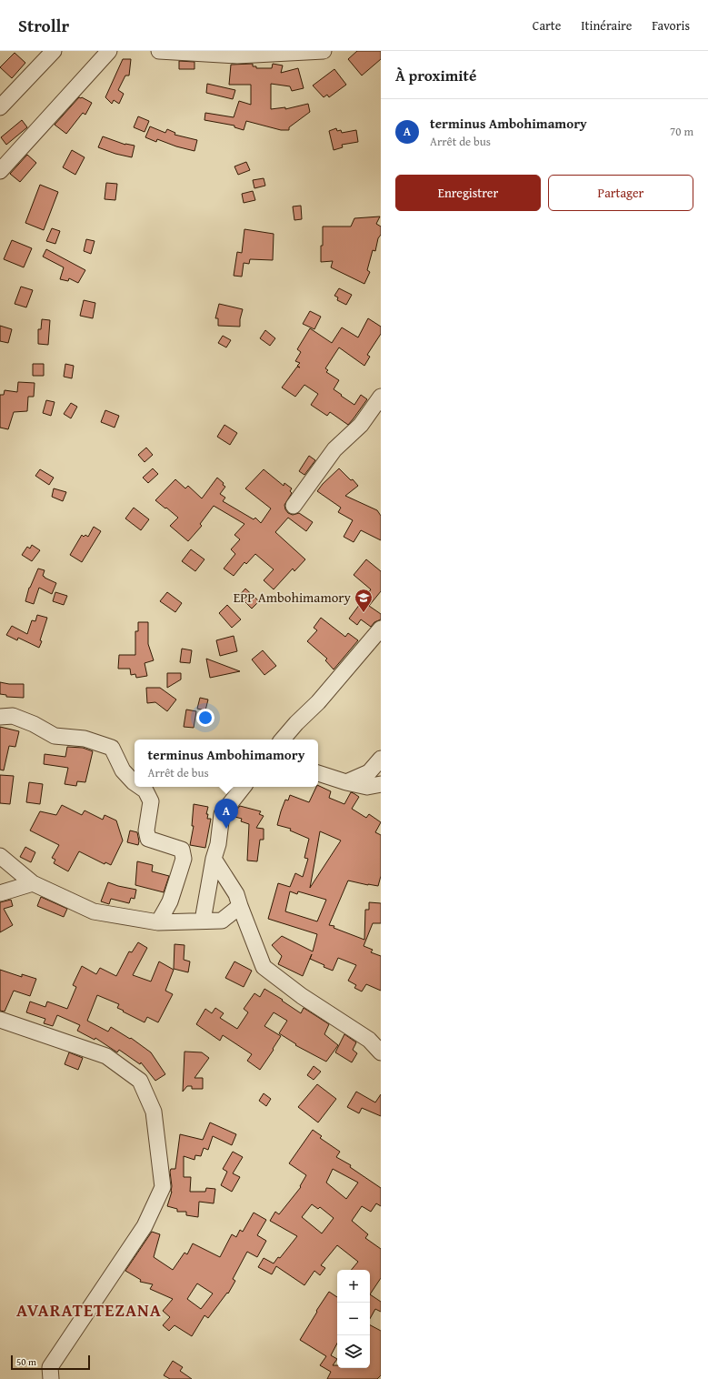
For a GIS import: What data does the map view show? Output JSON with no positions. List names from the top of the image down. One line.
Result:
{"districts":["AVARATETEZANA"],"places":{"school or university":["EPP Ambohimamory"]},"scale_bar":"50 m","page":{"header":"Strollr","nav":["Carte","Itinéraire","Favoris"],"heading":"À proximité","list":[{"mark":"A","name":"terminus Ambohimamory","note":"Arrêt de bus","value":"70 m"}],"buttons":["Enregistrer","Partager"],"popup":["terminus Ambohimamory","Arrêt de bus"],"pins":"A","map_buttons":["+","−"],"scale":"50 m"}}
